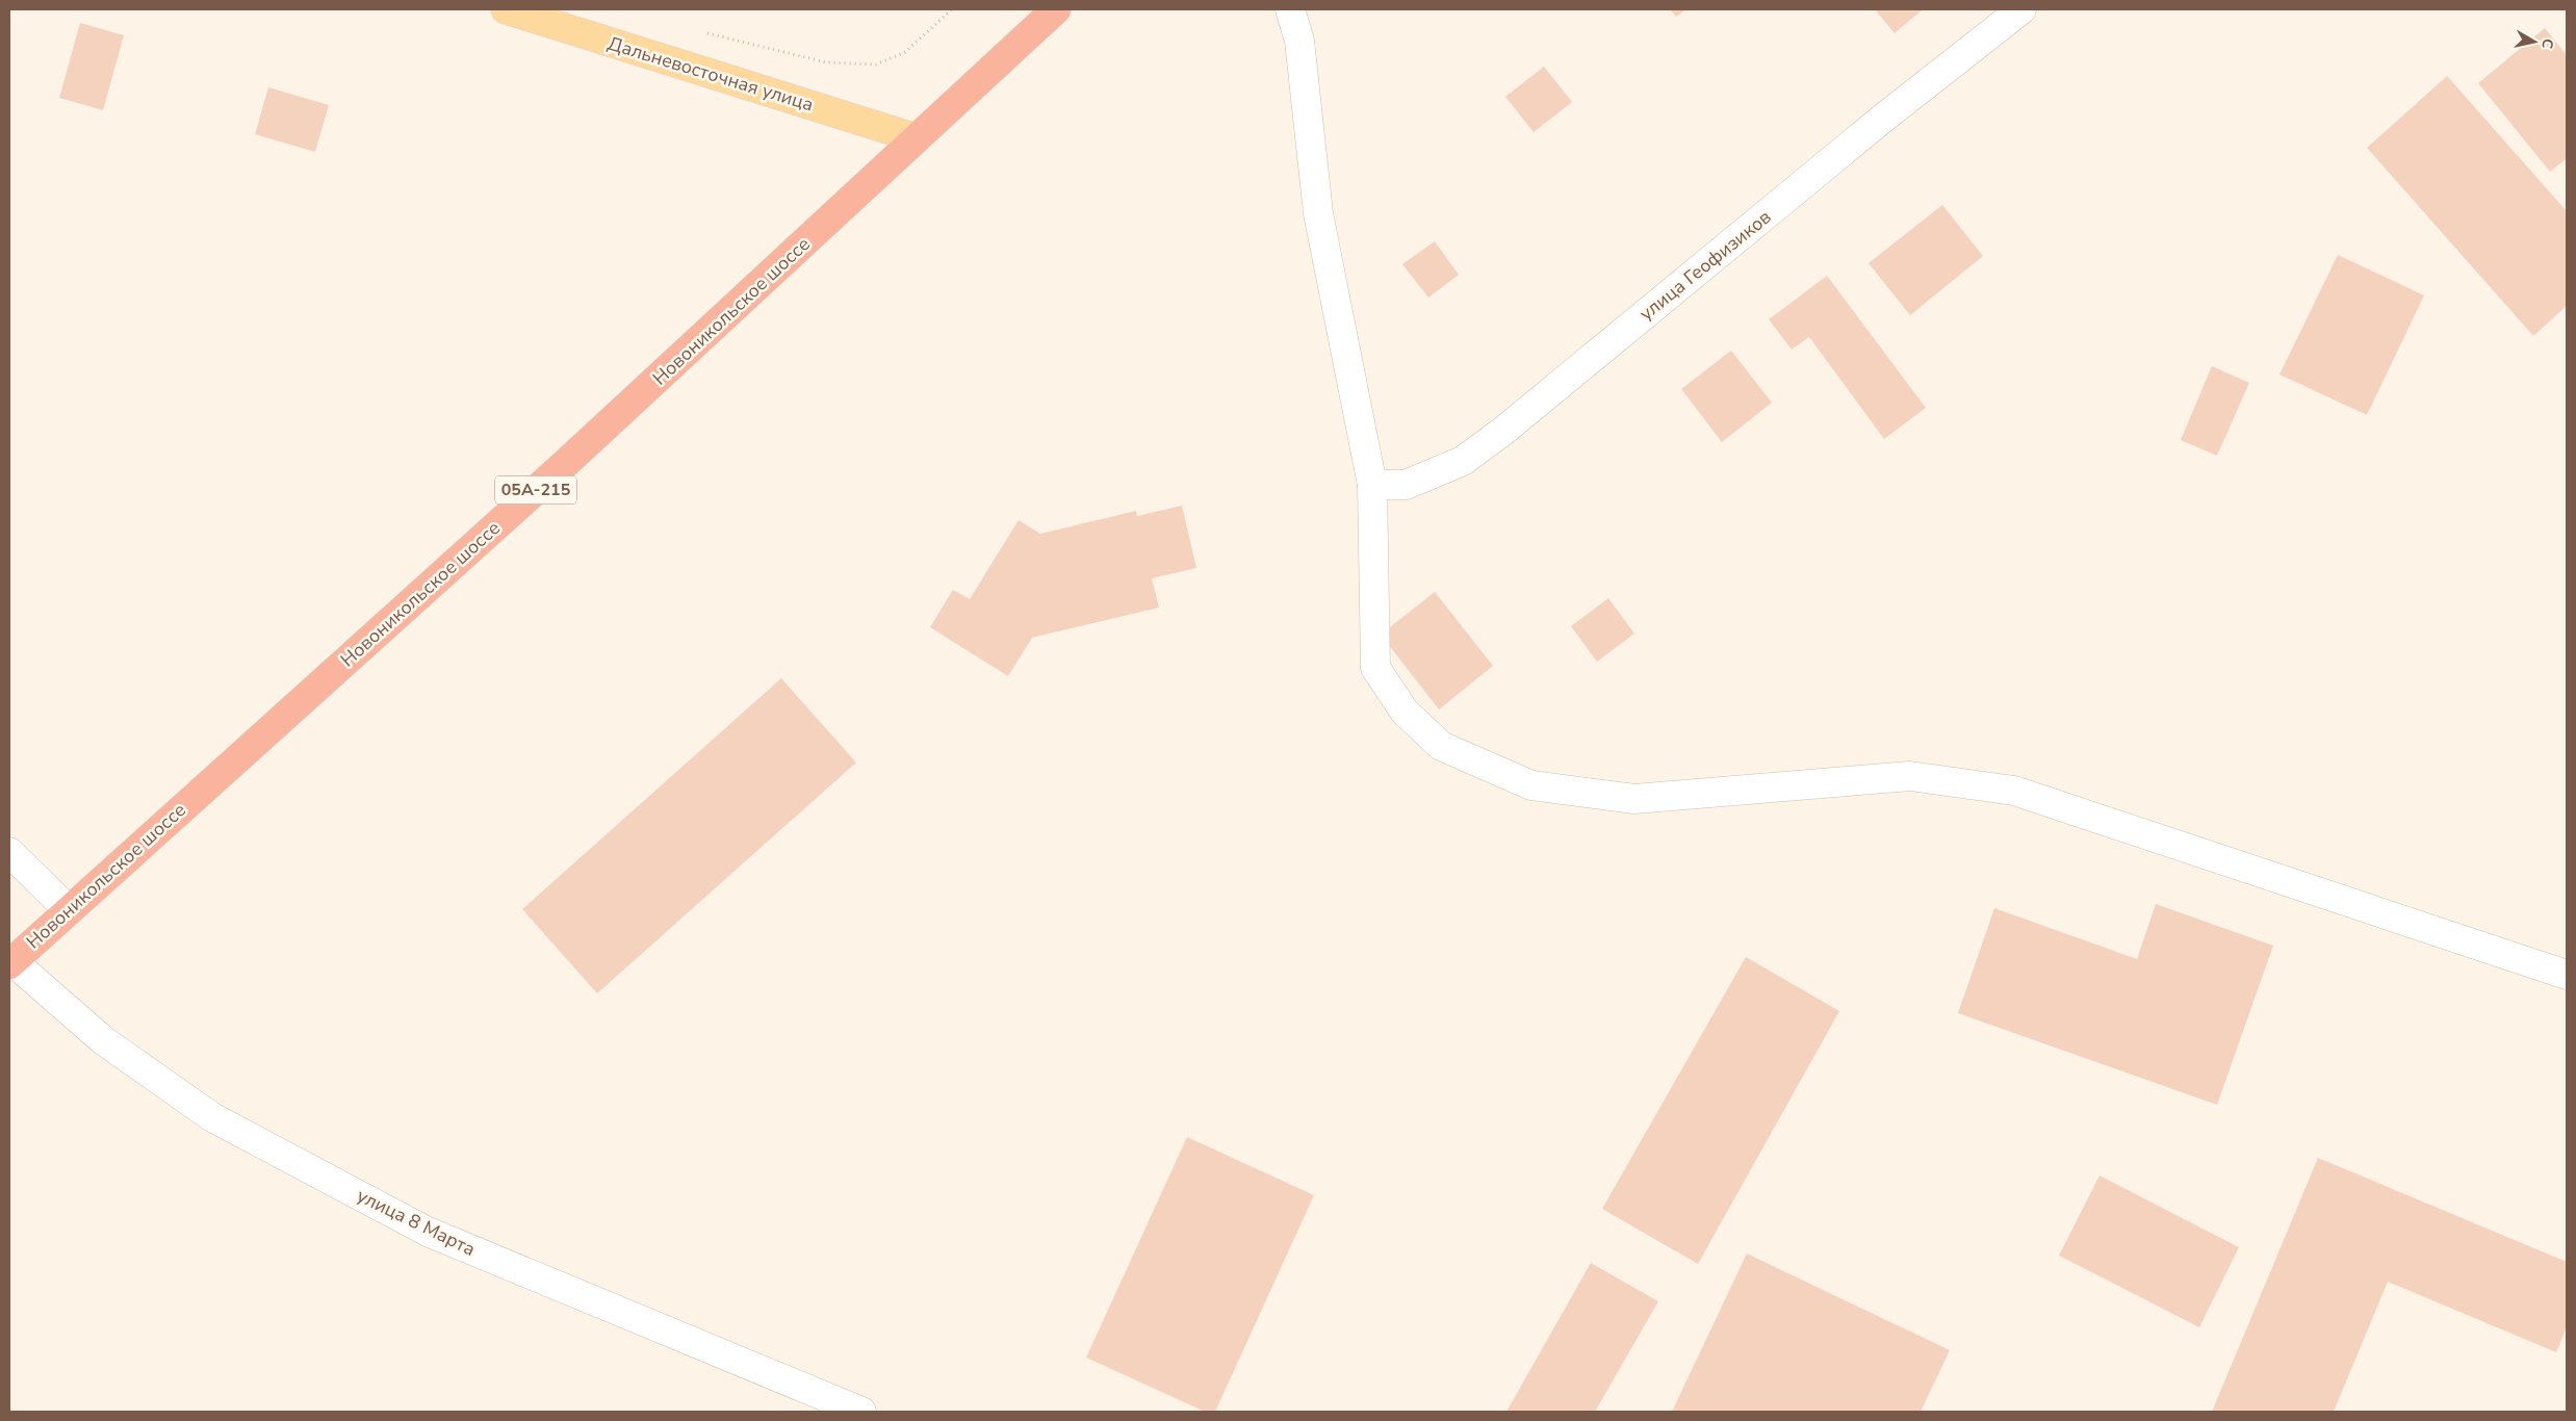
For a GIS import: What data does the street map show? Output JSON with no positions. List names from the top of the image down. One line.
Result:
{"streets":{"highway":["Новоникольское шоссе","05А-215"],"main road":["Дальневосточная улица"],"street":["улица Геофизиков","улица 8 Марта"]},"crossings":[["Дальневосточная улица","Новоникольское шоссе"],["Новоникольское шоссе","улица 8 Марта"]],"north":"right"}
